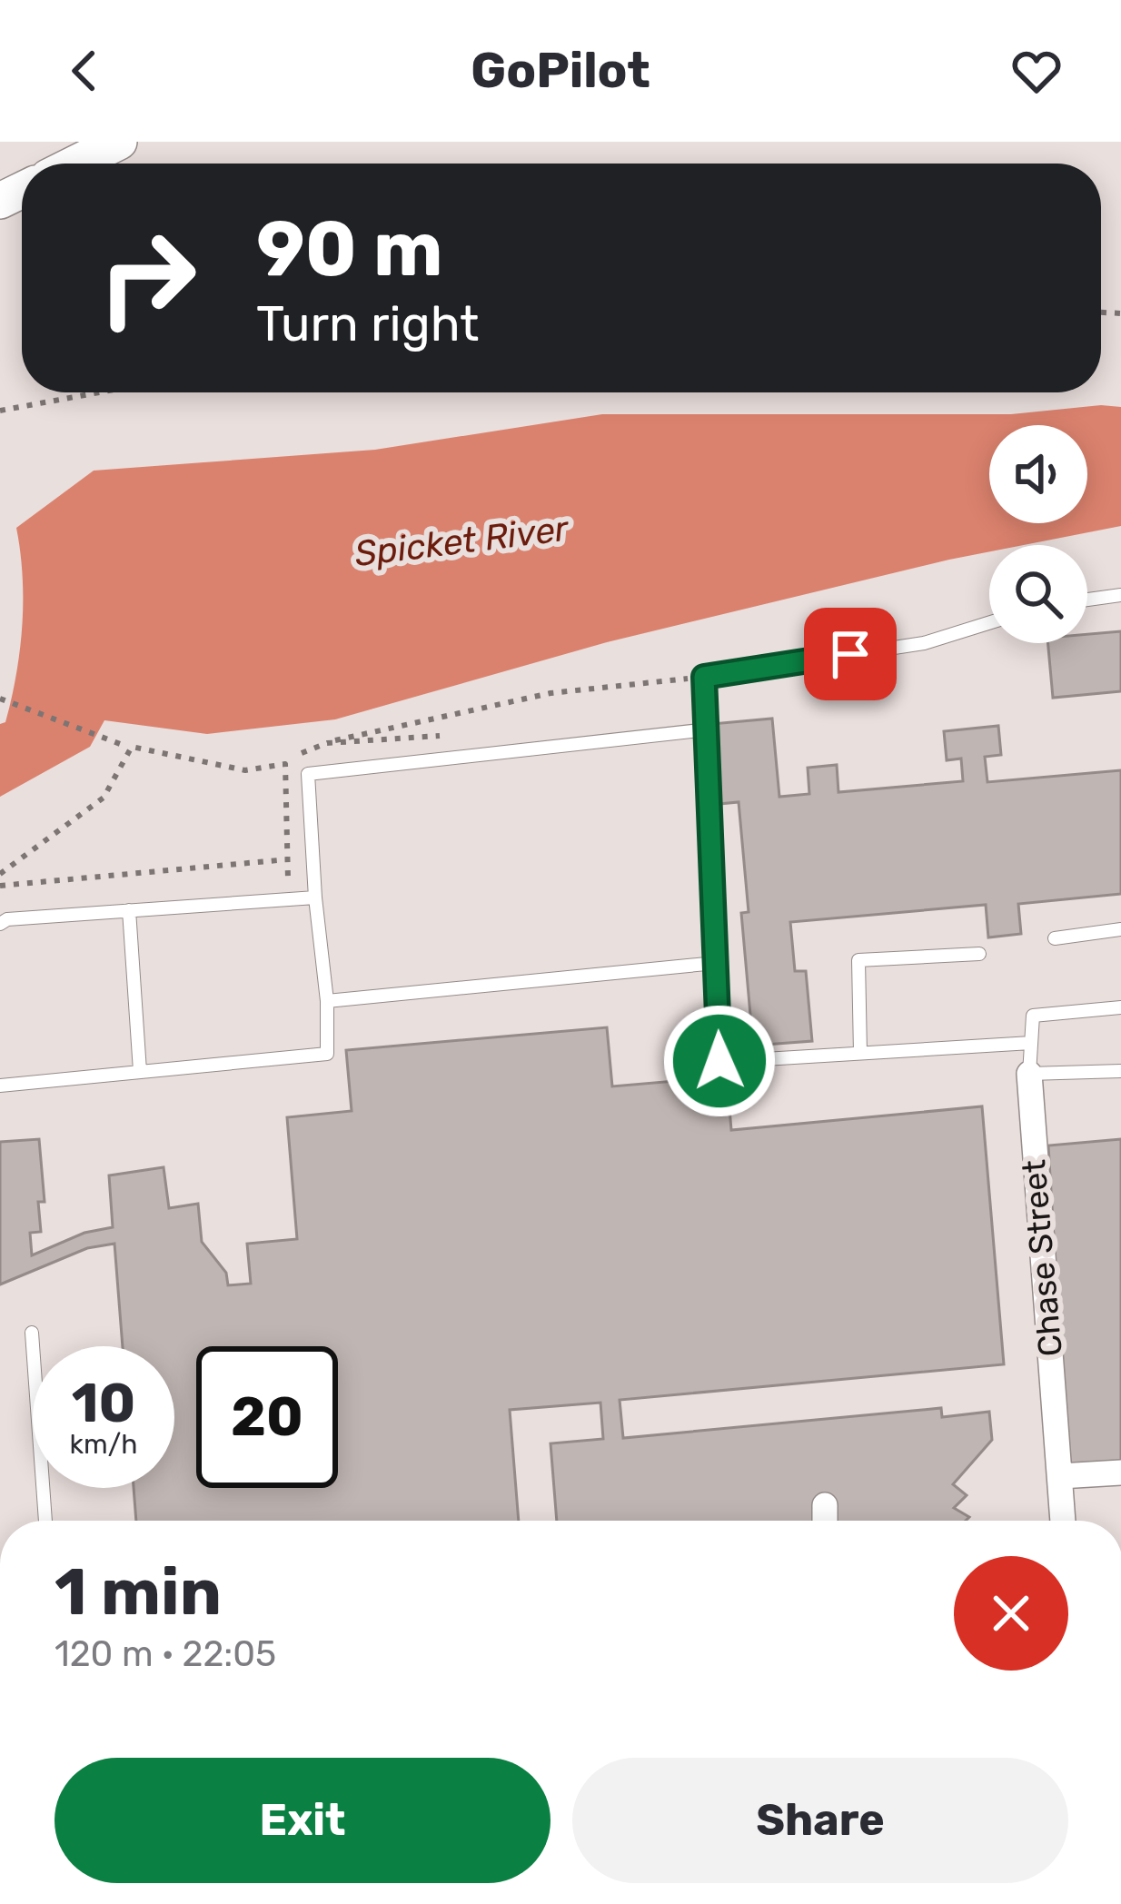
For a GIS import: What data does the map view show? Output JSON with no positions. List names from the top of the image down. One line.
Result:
{"streets":{"street":["Chase Street"]},"water":["Spicket River"],"page":{"header":"GoPilot","turn":["90 m","Turn right"],"speed":"10 km/h","limit":"20","heading":["1 min","120 m · 22:05"],"buttons":["Exit","Share"]}}
